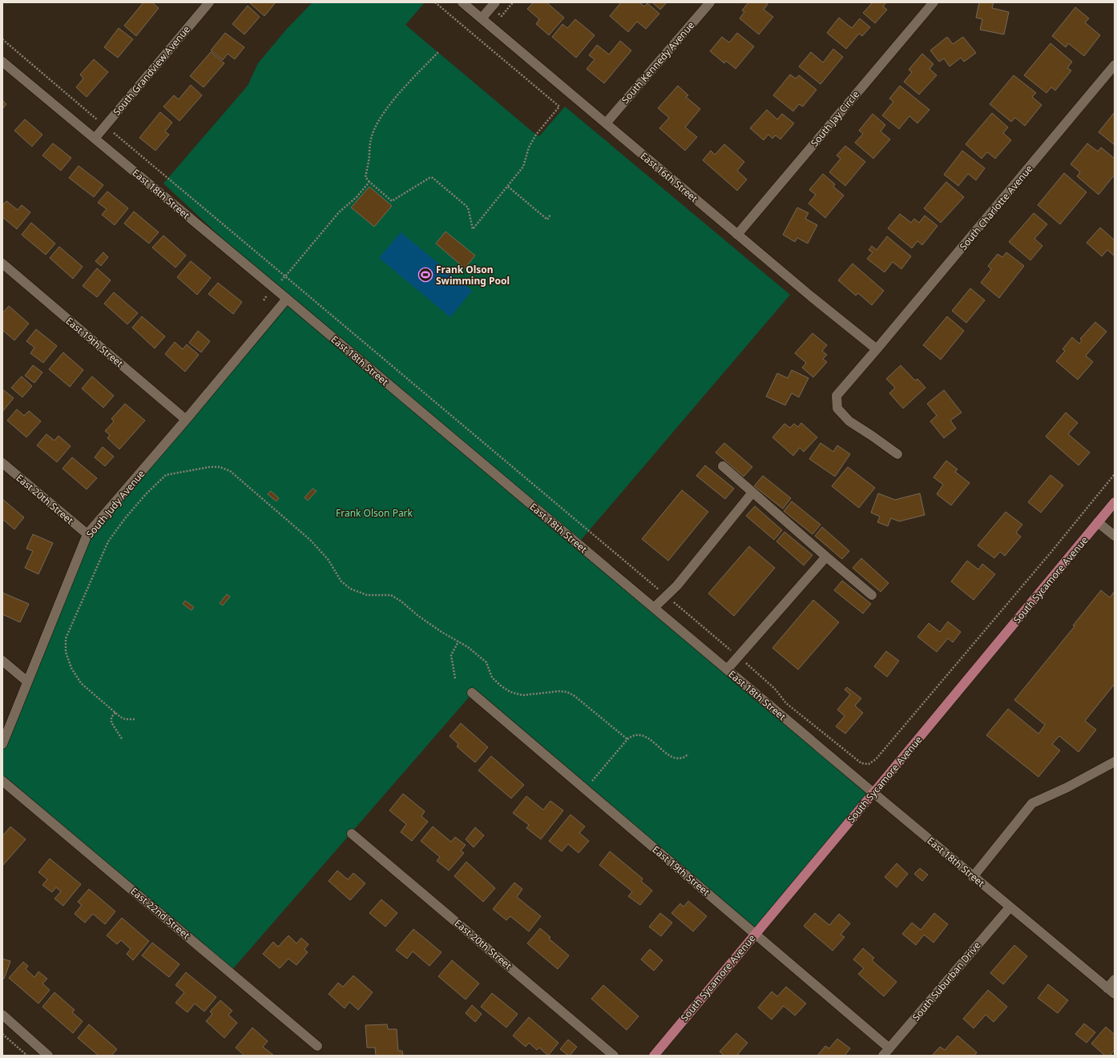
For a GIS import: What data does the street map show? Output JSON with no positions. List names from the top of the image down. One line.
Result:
{"streets":{"main road":["South Sycamore Avenue"],"street":["South Kennedy Avenue","South Grandview Avenue","South Jay Circle","East 16th Street","East 18th Street","South Charlotte Avenue","East 19th Street","East 20th Street","South Judy Avenue","East 22nd Street","South Suburban Drive"]},"crossings":[["South Kennedy Avenue","East 16th Street"],["South Grandview Avenue","East 18th Street"],["South Jay Circle","East 16th Street"],["East 16th Street","South Charlotte Avenue"],["East 18th Street","South Judy Avenue"],["East 18th Street","South Sycamore Avenue"],["East 18th Street","South Suburban Drive"],["East 19th Street","South Judy Avenue"],["East 19th Street","South Sycamore Avenue"],["East 19th Street","South Suburban Drive"],["East 20th Street","South Judy Avenue"]],"parks":["Frank Olson Park"],"places":{"sports":["Frank Olson Swimming Pool"]}}
